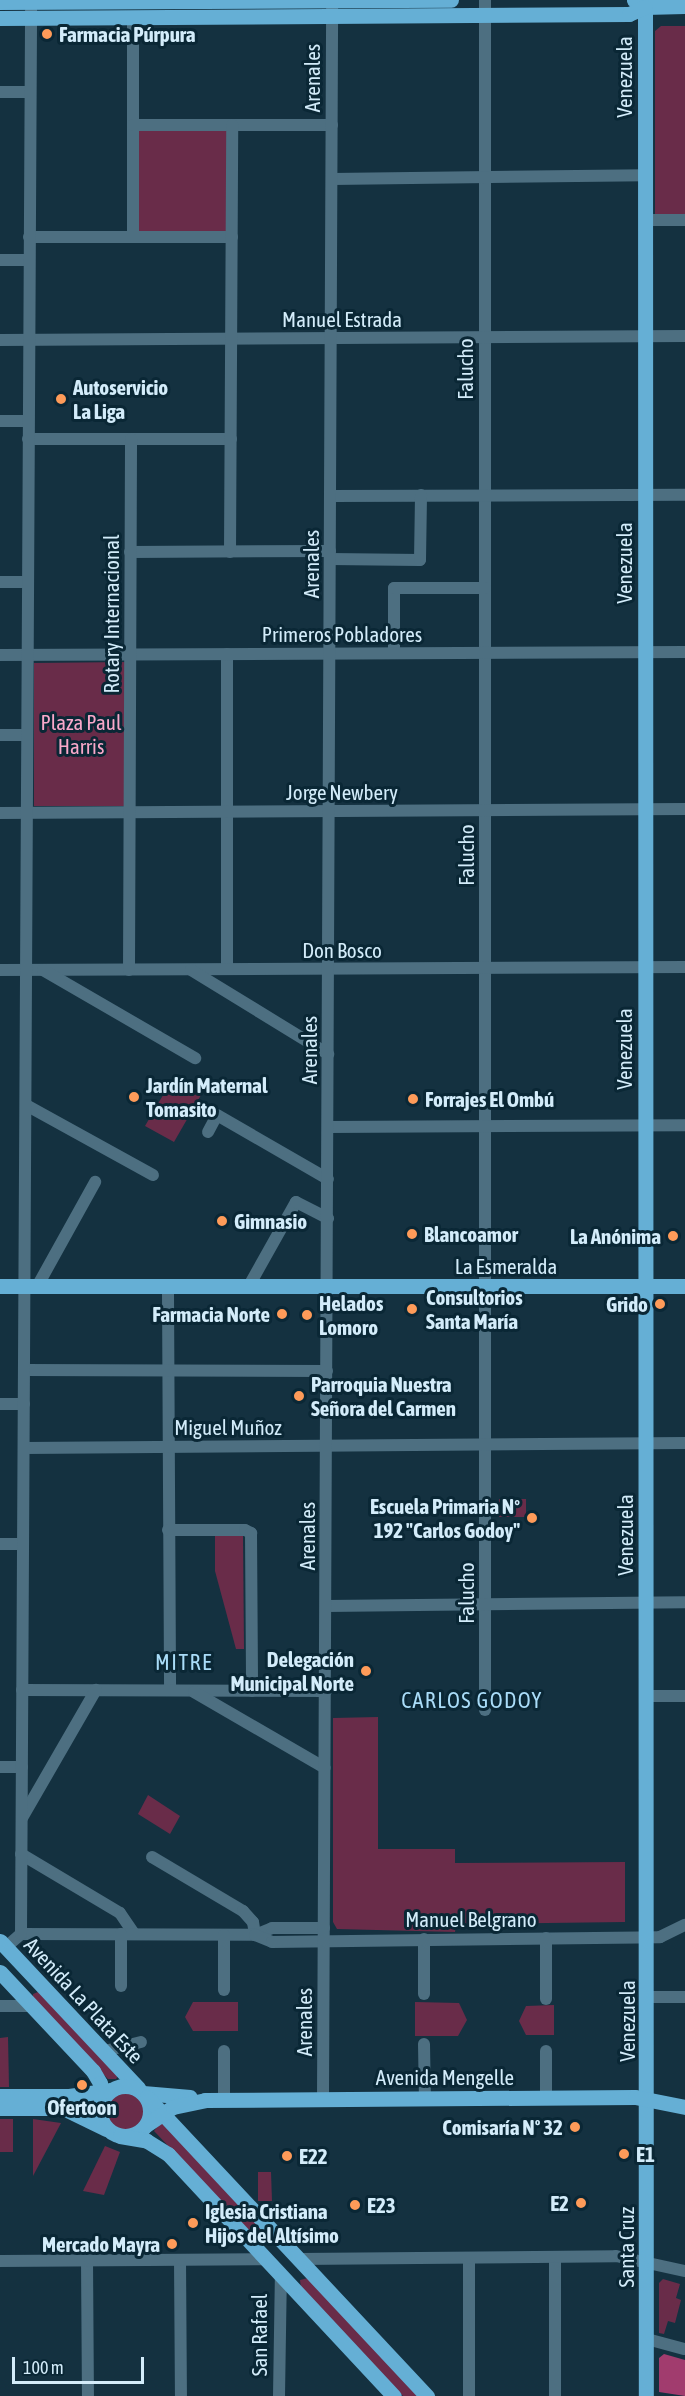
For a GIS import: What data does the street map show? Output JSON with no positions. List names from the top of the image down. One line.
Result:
{"streets":{"main road":["Venezuela","La Esmeralda","Avenida La Plata Este","Avenida Mengelle","Santa Cruz"],"street":["Arenales","Manuel Estrada","Falucho","Rotary Internacional","Primeros Pobladores","Jorge Newbery","Don Bosco","Miguel Muñoz","Manuel Belgrano","San Rafael"]},"crossings":[["Venezuela","Manuel Estrada"],["Venezuela","Primeros Pobladores"],["Venezuela","Jorge Newbery"],["Venezuela","Don Bosco"],["Venezuela","La Esmeralda"],["Venezuela","Miguel Muñoz"],["Venezuela","Manuel Belgrano"],["Venezuela","Avenida Mengelle"],["Venezuela","Santa Cruz"],["Arenales","Manuel Estrada"],["Arenales","Primeros Pobladores"],["Arenales","Jorge Newbery"],["Arenales","Don Bosco"],["Arenales","La Esmeralda"],["Arenales","Miguel Muñoz"],["Arenales","Manuel Belgrano"],["Arenales","Avenida Mengelle"],["Manuel Estrada","Falucho"],["Falucho","Primeros Pobladores"],["Falucho","Jorge Newbery"],["Falucho","Don Bosco"],["Falucho","La Esmeralda"],["Falucho","Miguel Muñoz"],["Rotary Internacional","Primeros Pobladores"],["Rotary Internacional","Jorge Newbery"],["Rotary Internacional","Don Bosco"],["Avenida La Plata Este","Avenida Mengelle"],["Avenida Mengelle","Santa Cruz"]],"districts":["MITRE","CARLOS GODOY"],"parks":["Plaza Paul Harris"],"places":["Farmacia Púrpura","Autoservicio La Liga","Jardín Maternal Tomasito","Forrajes El Ombú","Gimnasio","Blancoamor","La Anónima","Grido","Consultorios Santa María","Farmacia Norte","Helados Lomoro","Parroquia Nuestra Señora del Carmen","Escuela Primaria N° 192 \"Carlos Godoy\"","Delegación Municipal Norte","Ofertoon","Comisaría Nº 32","E1","E22","E2","E23","Iglesia Cristiana Hijos del Altísimo","Mercado Mayra"],"scale_bar":"100 m"}
